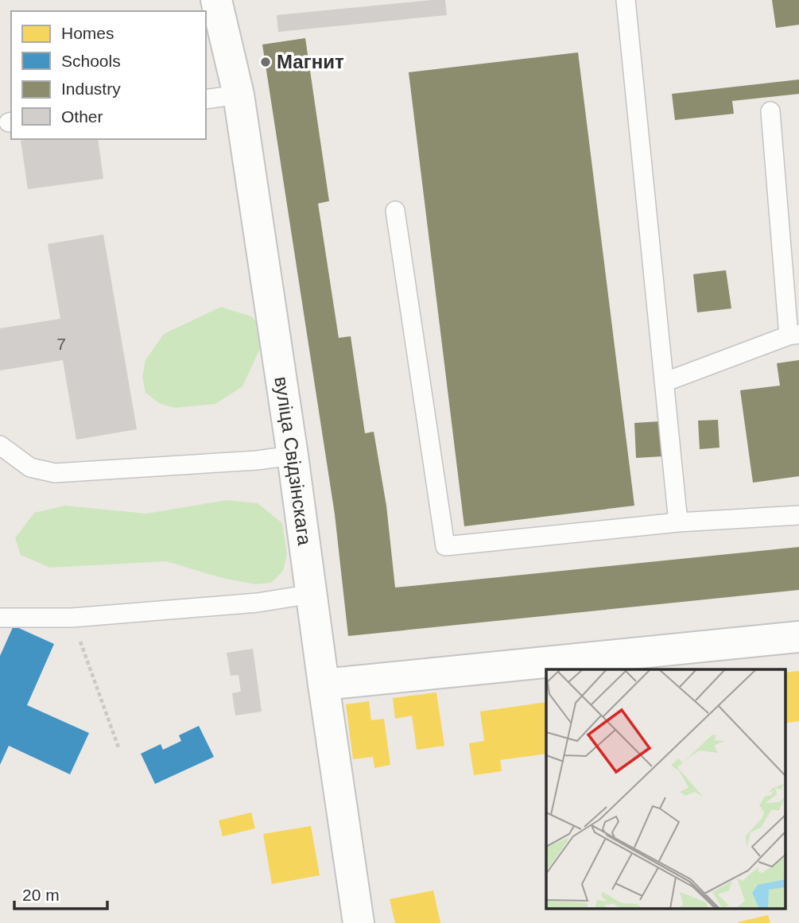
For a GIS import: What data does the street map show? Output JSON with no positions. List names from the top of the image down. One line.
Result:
{"streets":{"street":["вуліца Свідзінскага"]},"places":["Магнит"],"house_numbers":["7"],"legend":["Homes","Schools","Industry","Other"],"scale_bar":"20 m"}
